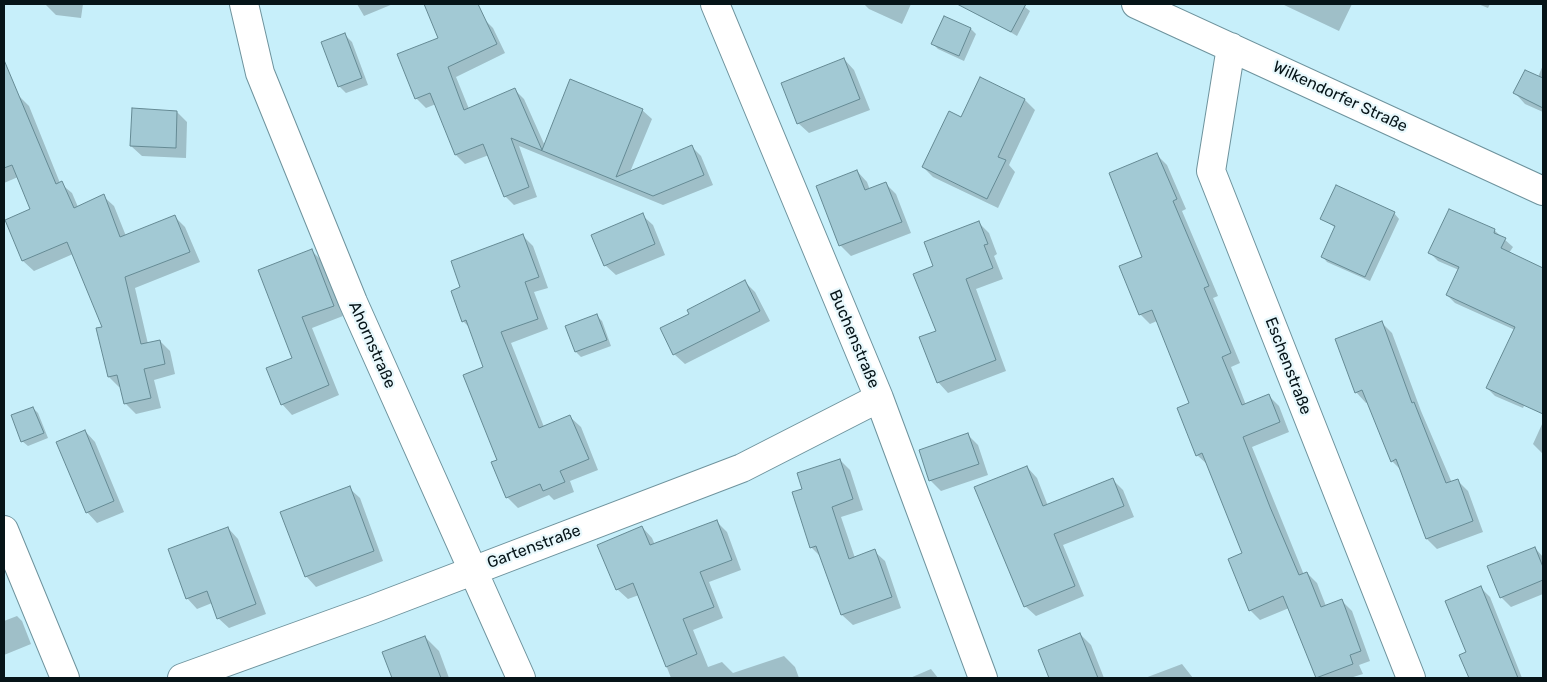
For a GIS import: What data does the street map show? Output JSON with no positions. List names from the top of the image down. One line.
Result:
{"streets":{"street":["Wilkendorfer Straße","Buchenstraße","Ahornstraße","Eschenstraße","Gartenstraße"]},"crossings":[["Wilkendorfer Straße","Eschenstraße"],["Buchenstraße","Gartenstraße"],["Ahornstraße","Gartenstraße"]]}
